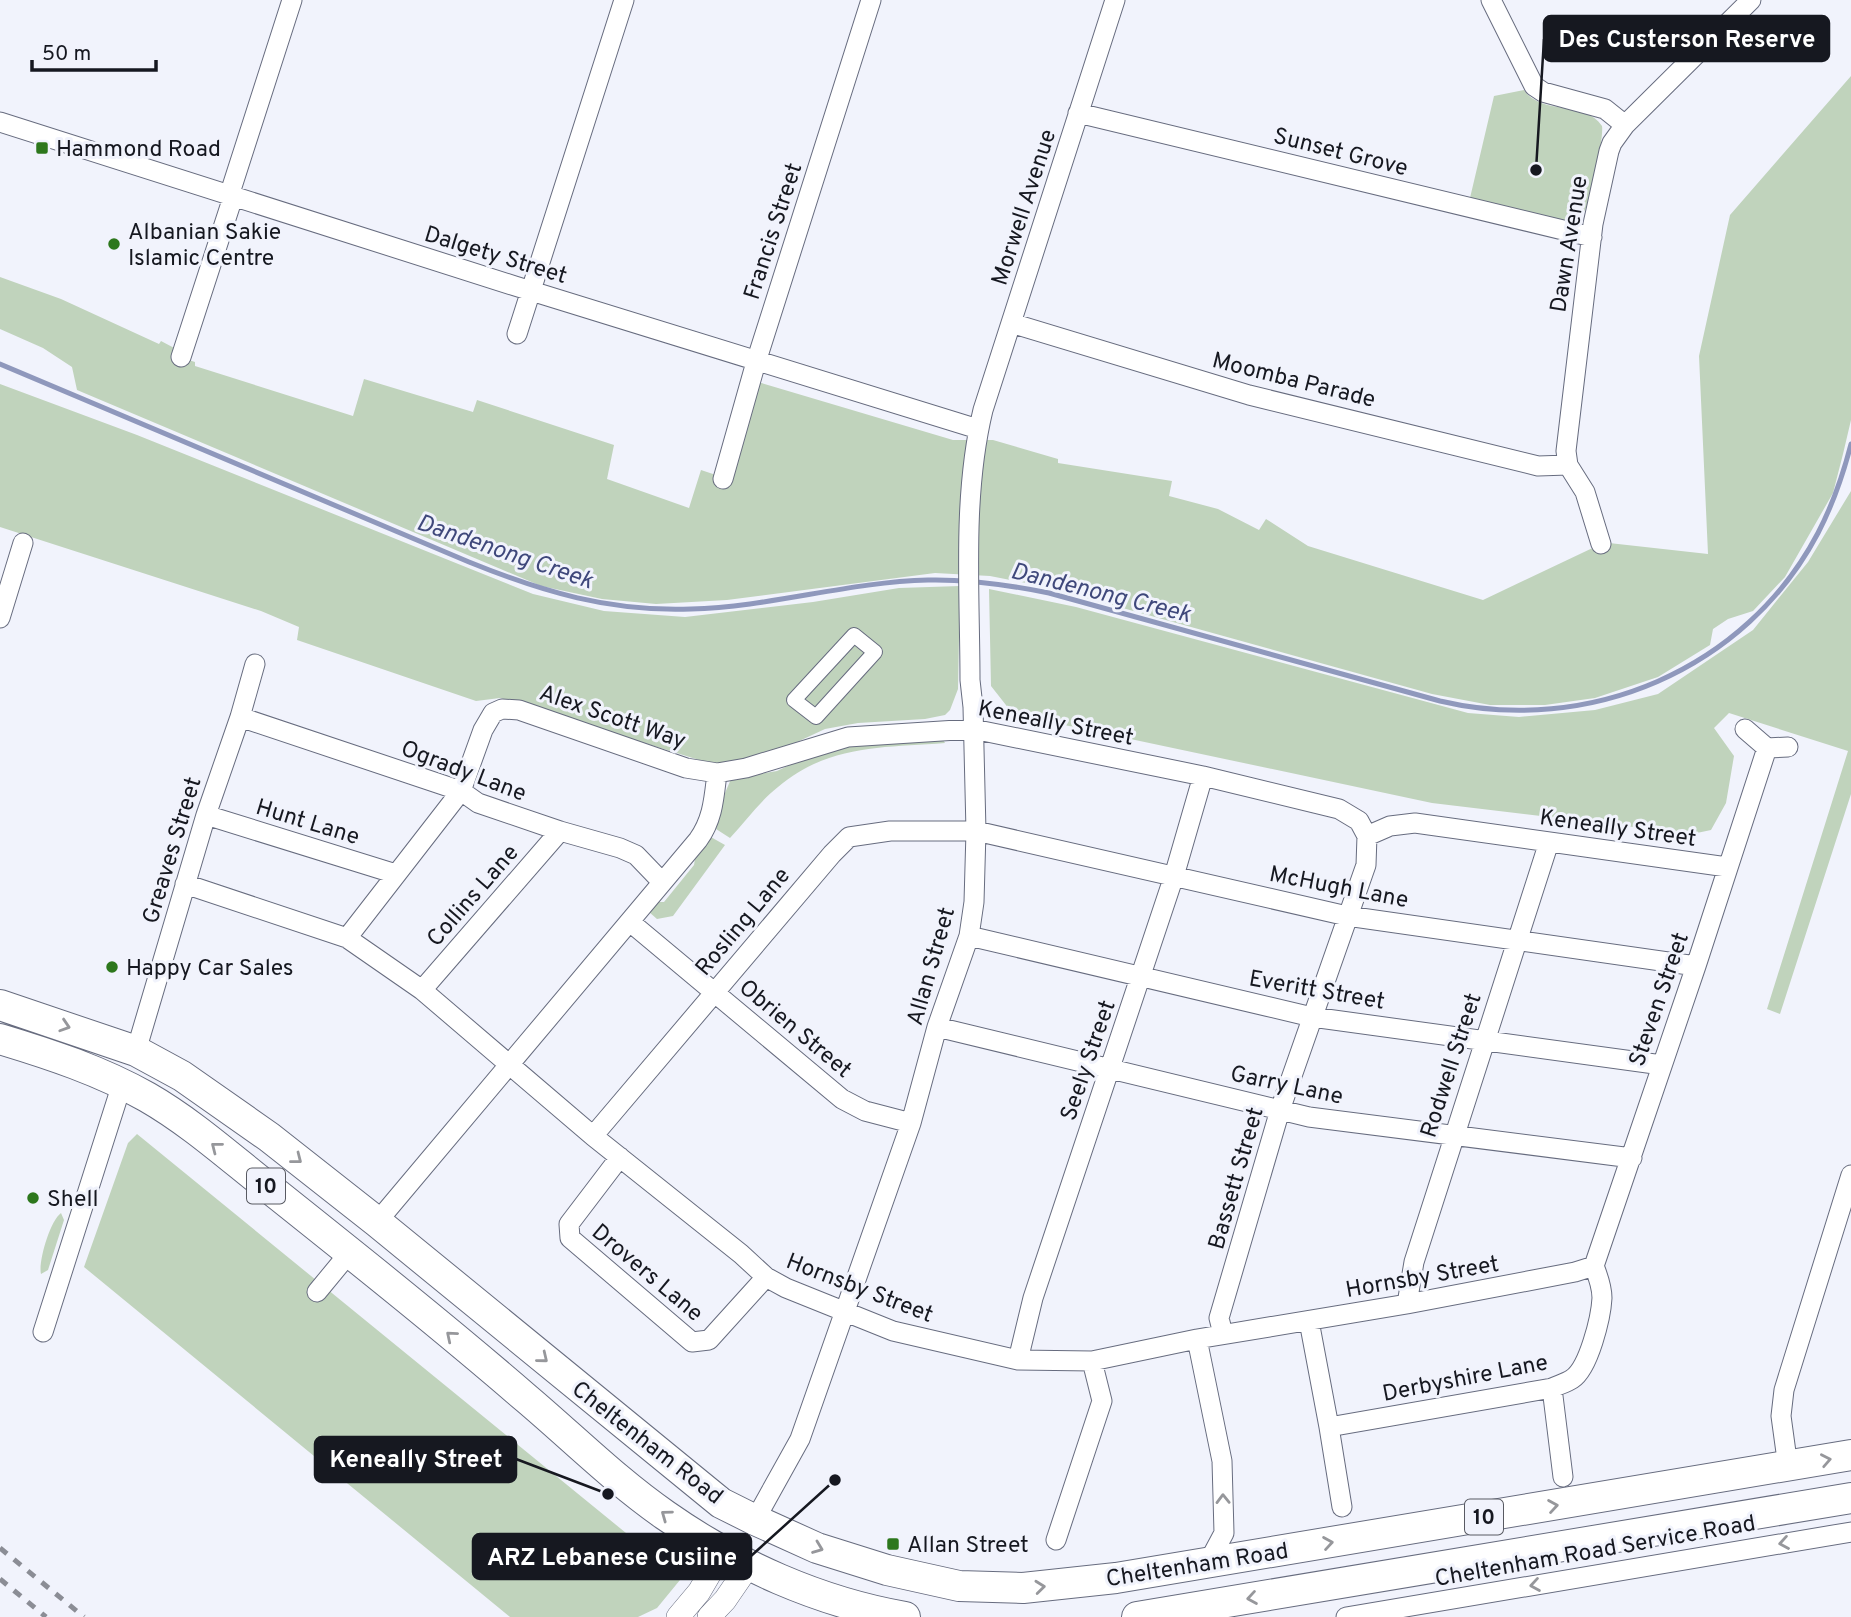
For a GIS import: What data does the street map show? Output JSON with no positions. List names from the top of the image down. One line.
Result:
{"streets":{"main road":["10","Cheltenham Road"],"street":["Sunset Grove","Morwell Avenue","Francis Street","Dawn Avenue","Dalgety Street","Moomba Parade","Alex Scott Way","Keneally Street","Ogrady Lane","Hunt Lane","Greaves Street","McHugh Lane","Collins Lane","Rosling Lane","Allan Street","Everitt Street","Steven Street","Obrien Street","Seely Street","Rodwell Street","Garry Lane","Bassett Street","Drovers Lane","Hornsby Street","Derbyshire Lane","Cheltenham Road Service Road"]},"crossings":[["Sunset Grove","Morwell Avenue"],["Sunset Grove","Dawn Avenue"],["Morwell Avenue","Dalgety Street"],["Morwell Avenue","Moomba Parade"],["Morwell Avenue","Allan Street"],["Francis Street","Dalgety Street"],["Dawn Avenue","Moomba Parade"],["Alex Scott Way","Keneally Street"],["Alex Scott Way","Ogrady Lane"],["Keneally Street","Allan Street"],["Keneally Street","Steven Street"],["Keneally Street","Seely Street"],["Keneally Street","Rodwell Street"],["Keneally Street","Bassett Street"],["Ogrady Lane","Greaves Street"],["Ogrady Lane","Collins Lane"],["Hunt Lane","Greaves Street"],["Greaves Street","Hornsby Street"],["Greaves Street","Cheltenham Road"],["McHugh Lane","Rosling Lane"],["McHugh Lane","Allan Street"],["McHugh Lane","Steven Street"],["McHugh Lane","Seely Street"],["McHugh Lane","Rodwell Street"],["McHugh Lane","Bassett Street"],["Collins Lane","Hornsby Street"],["Rosling Lane","Allan Street"],["Rosling Lane","Obrien Street"],["Rosling Lane","Hornsby Street"],["Allan Street","Everitt Street"],["Allan Street","Obrien Street"],["Allan Street","Garry Lane"],["Allan Street","Hornsby Street"],["Allan Street","Cheltenham Road"],["Everitt Street","Steven Street"],["Everitt Street","Seely Street"],["Everitt Street","Rodwell Street"],["Everitt Street","Bassett Street"],["Steven Street","Garry Lane"],["Steven Street","Hornsby Street"],["Steven Street","Derbyshire Lane"],["Seely Street","Garry Lane"],["Seely Street","Hornsby Street"],["Rodwell Street","Garry Lane"],["Rodwell Street","Hornsby Street"],["Garry Lane","Bassett Street"],["Bassett Street","Hornsby Street"],["10","Cheltenham Road"],["Drovers Lane","Hornsby Street"],["Hornsby Street","Derbyshire Lane"]],"one_way":["Cheltenham Road Service Road"],"water":["Dandenong Creek"],"places":{"transit":["Hammond Road","Allan Street"],"other":["Des Custerson Reserve","Albanian Sakie Islamic Centre","Happy Car Sales","Shell","ARZ Lebanese Cusiine","Keneally Street"]},"scale_bar":"50 m"}
